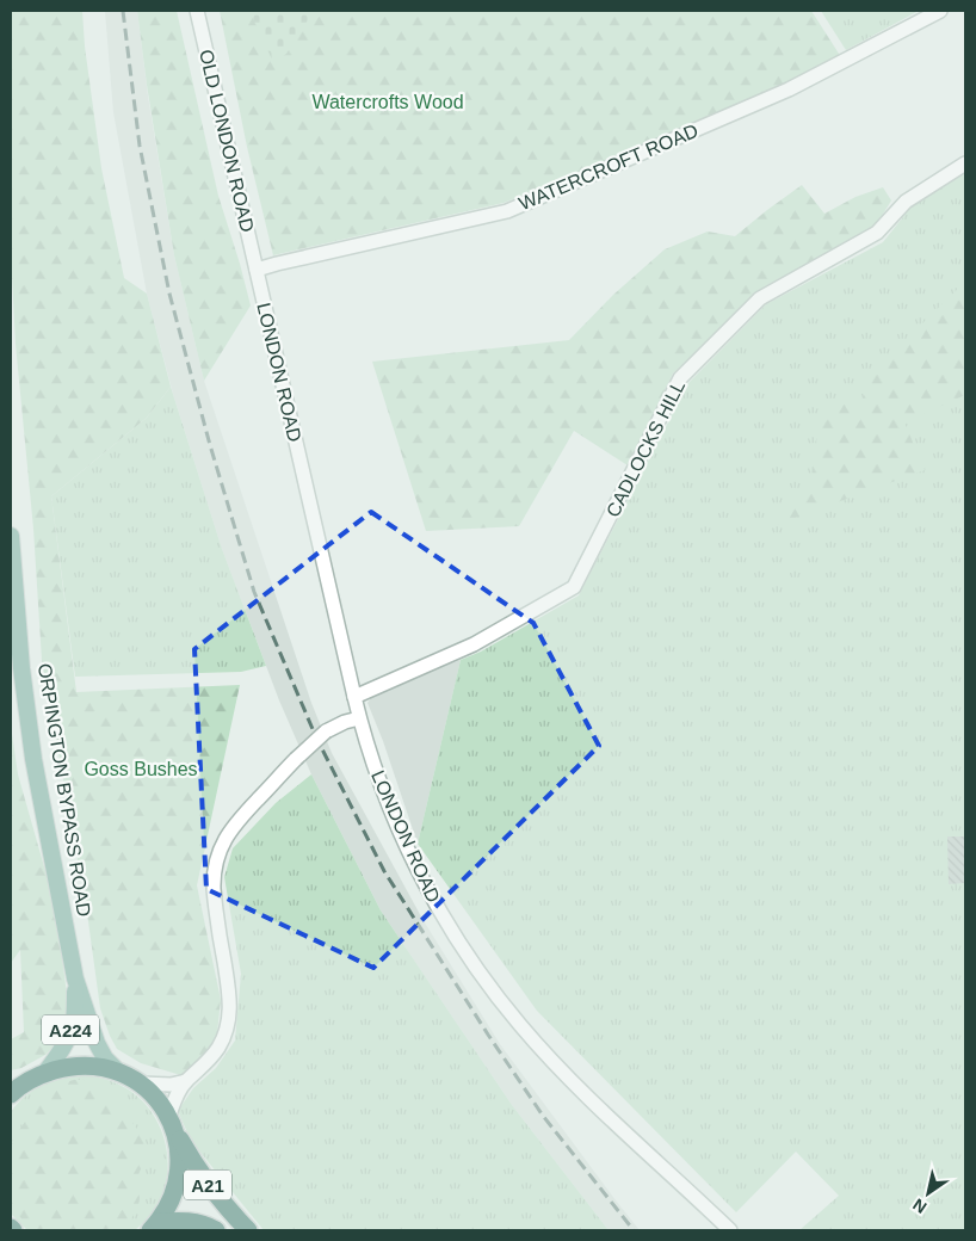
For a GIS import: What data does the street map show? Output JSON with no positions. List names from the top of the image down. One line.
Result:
{"streets":{"highway":["A21"],"main road":["ORPINGTON BYPASS ROAD","A224"],"street":["OLD LONDON ROAD","WATERCROFT ROAD","LONDON ROAD","CADLOCKS HILL"]},"crossings":[["OLD LONDON ROAD","WATERCROFT ROAD"],["OLD LONDON ROAD","LONDON ROAD"],["WATERCROFT ROAD","LONDON ROAD"],["LONDON ROAD","CADLOCKS HILL"]],"parks":["Watercrofts Wood","Goss Bushes"],"north":"bottom left"}
